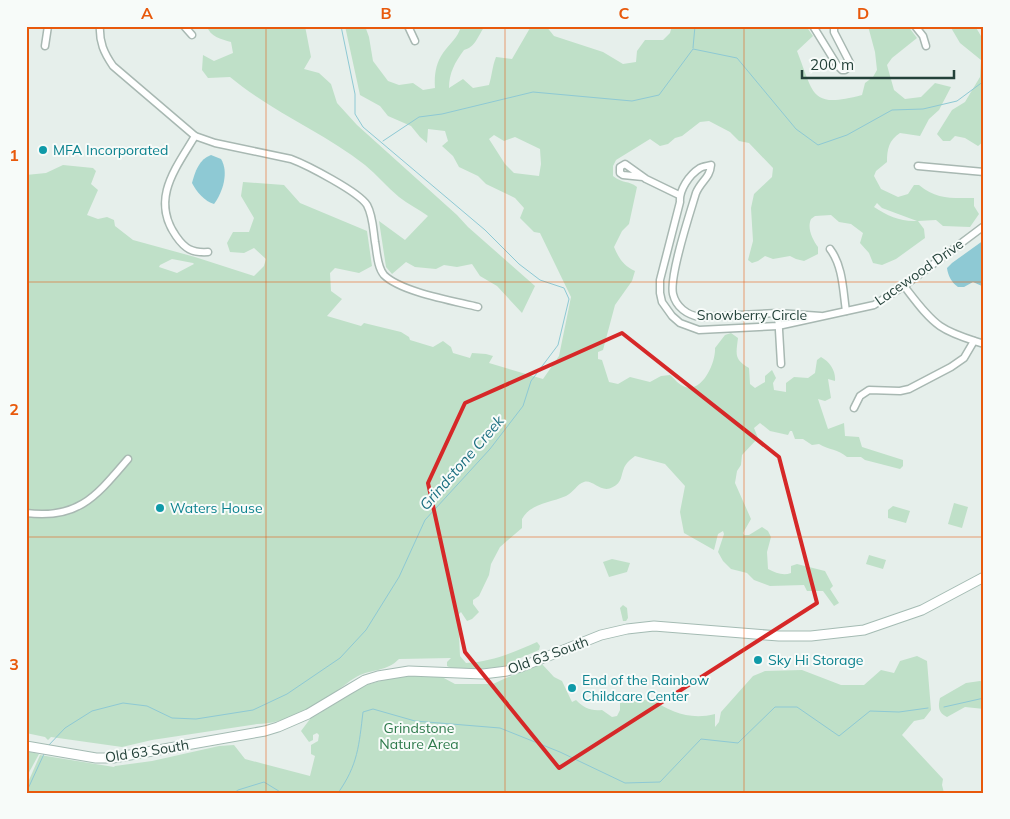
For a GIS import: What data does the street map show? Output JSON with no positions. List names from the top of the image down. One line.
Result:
{"streets":{"main road":["Old 63 South"],"street":["Lacewood Drive","Snowberry Circle"]},"crossings":[["Lacewood Drive","Snowberry Circle"]],"water":["Grindstone Creek"],"parks":["Grindstone Nature Area"],"places":["MFA Incorporated","Waters House","Sky Hi Storage","End of the Rainbow Childcare Center"],"scale_bar":"200 m","grid":{"columns":["A","B","C","D"],"rows":["1","2","3"]}}
